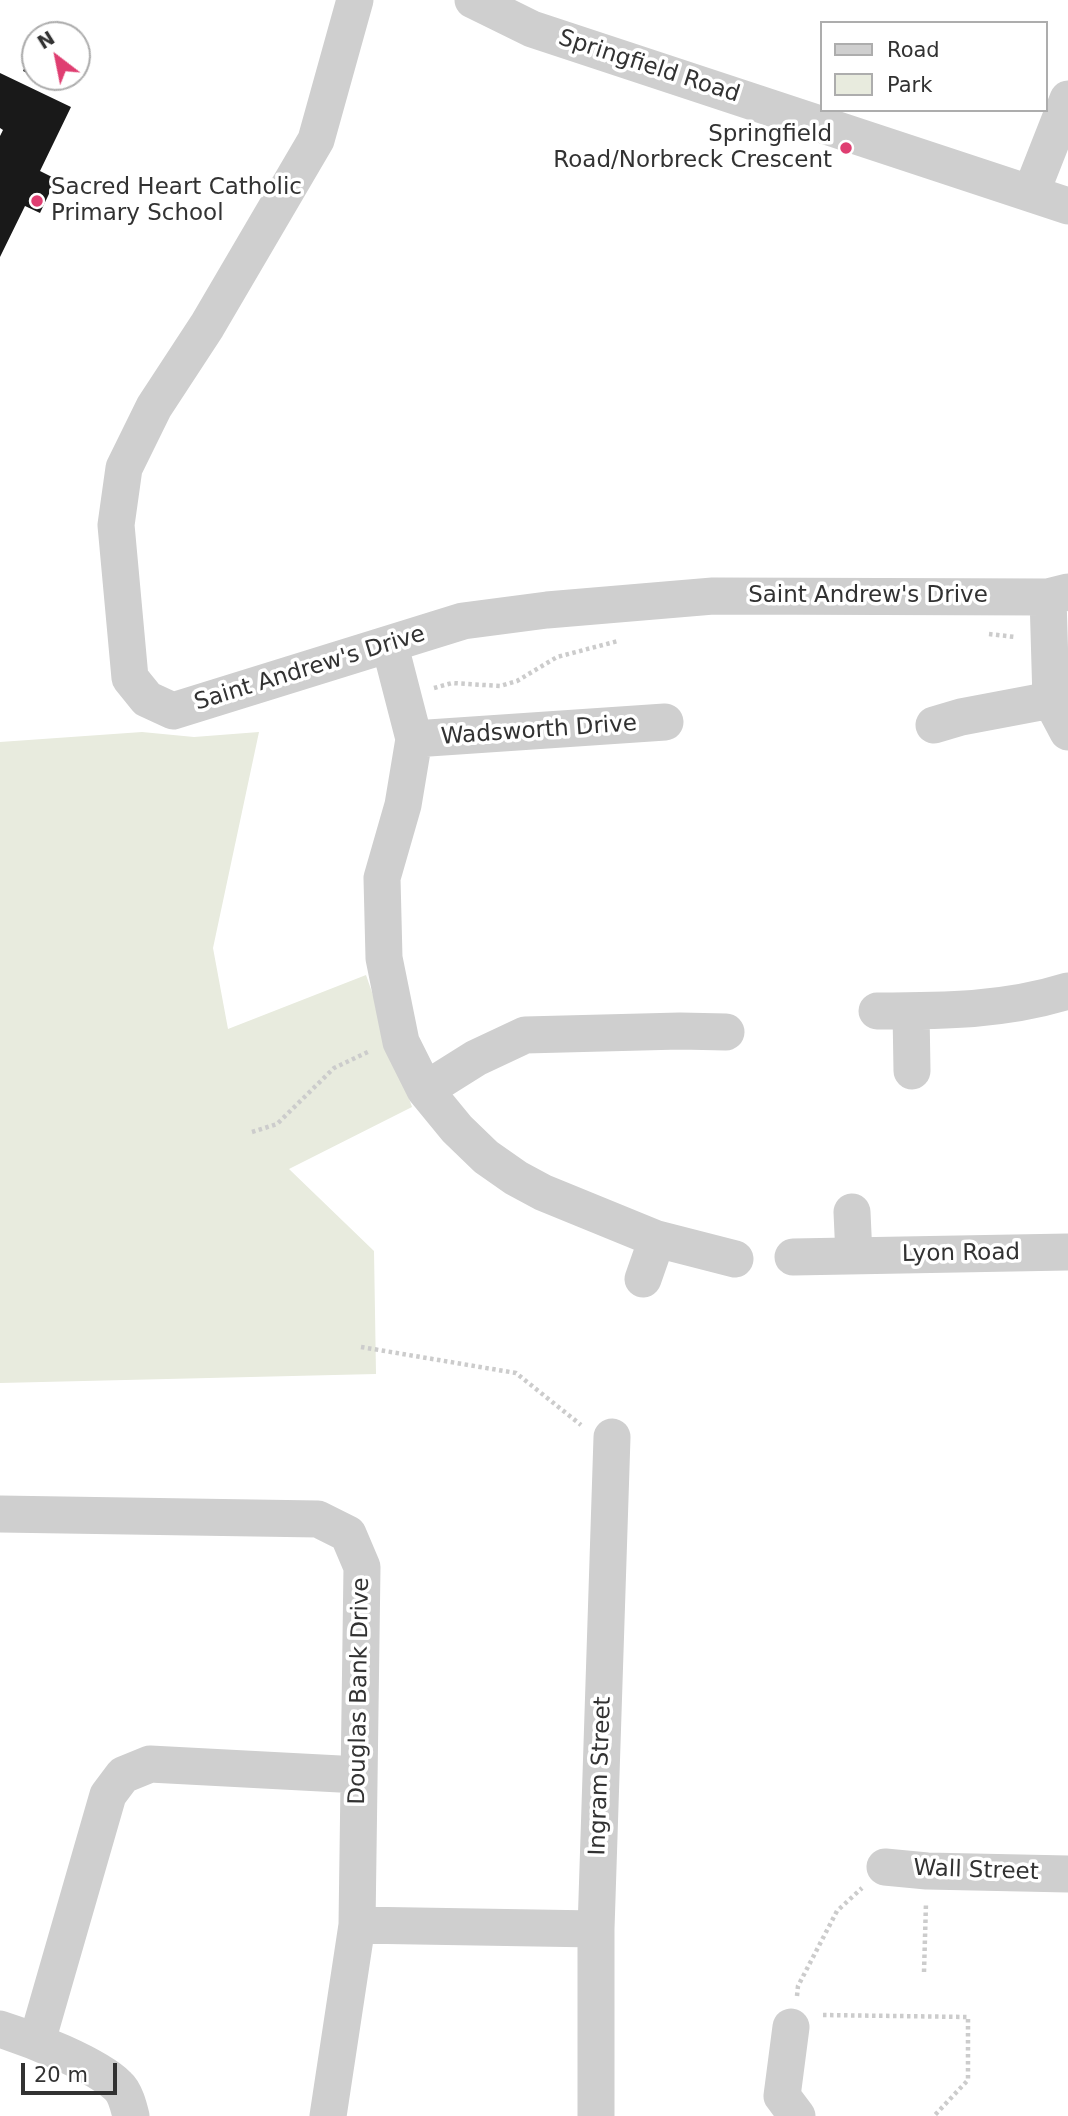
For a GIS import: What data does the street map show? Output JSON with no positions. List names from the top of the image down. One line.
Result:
{"streets":{"street":["Springfield Road","Saint Andrew's Drive","Wadsworth Drive","Lyon Road","Douglas Bank Drive","Ingram Street","Wall Street"]},"places":["Springfield Road/Norbreck Crescent","Sacred Heart Catholic Primary School"],"legend":["Road","Park"],"scale_bar":"20 m","north":"top left"}
